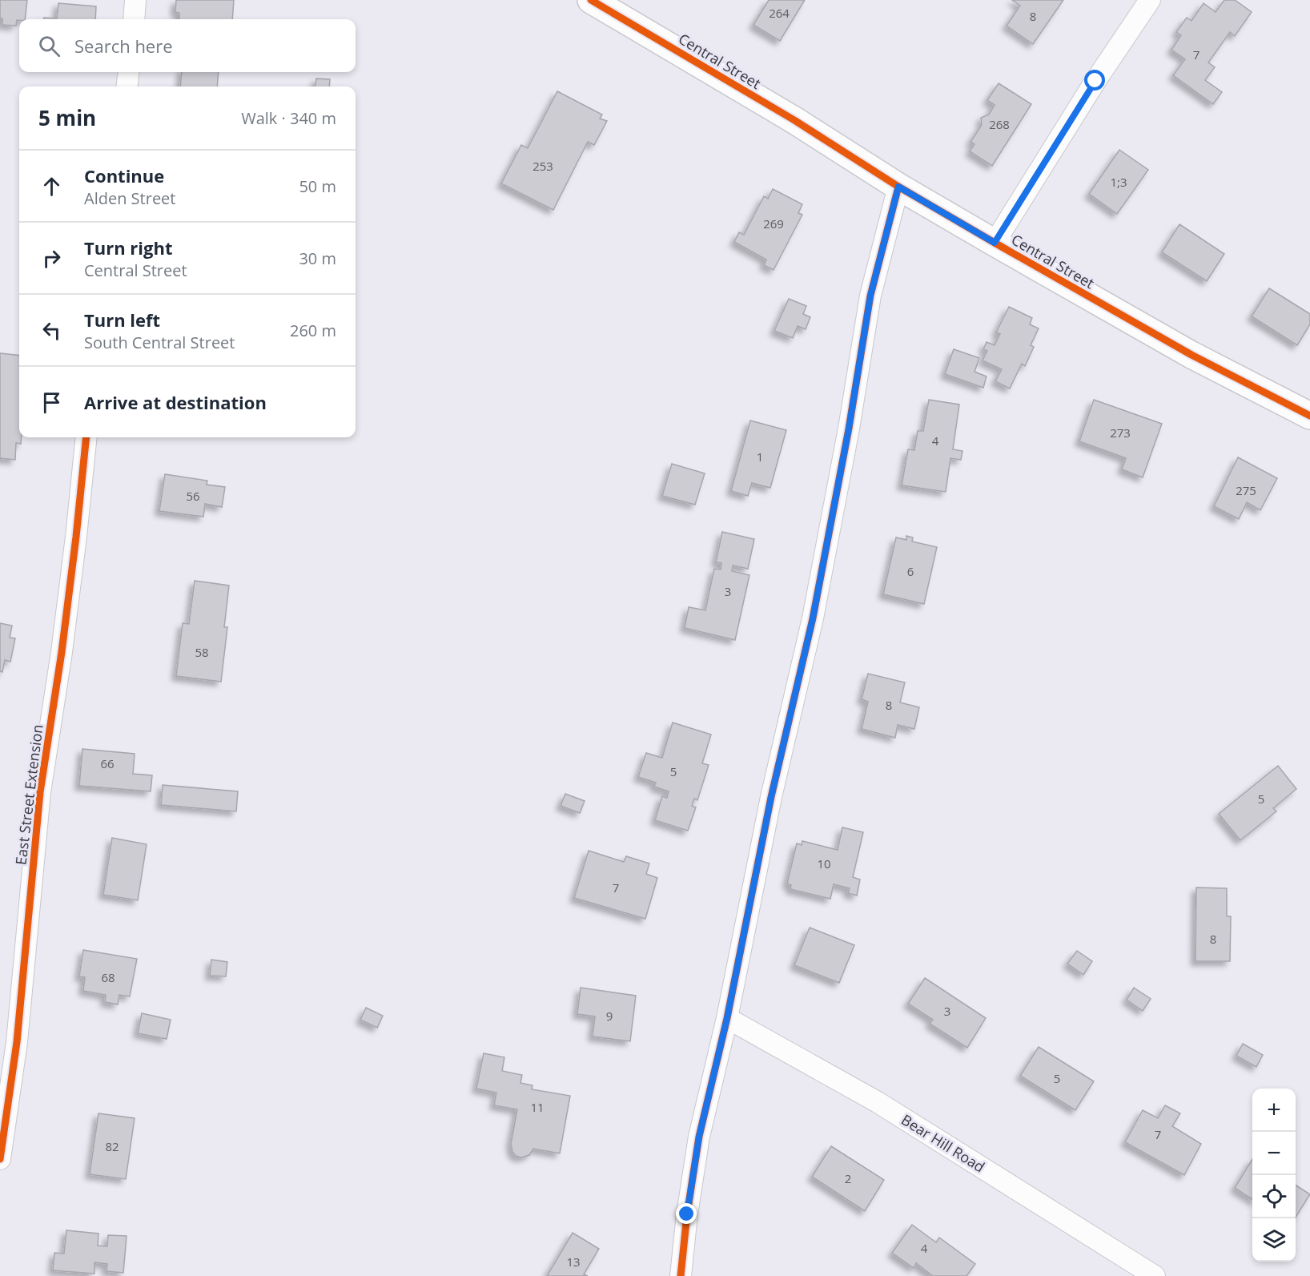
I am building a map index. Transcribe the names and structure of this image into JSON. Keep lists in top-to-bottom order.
{
  "streets": {
    "street": ["Central Street", "East Street Extension", "Bear Hill Road"]
  },
  "house_numbers": [
    "264",
    "8",
    "7",
    "268",
    "253",
    "1;3",
    "269",
    "273",
    "4",
    "1",
    "275",
    "56",
    "6",
    "3",
    "58",
    "8",
    "66",
    "5",
    "5",
    "10",
    "7",
    "8",
    "68",
    "3",
    "9",
    "5",
    "11",
    "7",
    "82",
    "2",
    "4",
    "13"
  ],
  "page": {
    "search": "Search here",
    "heading": ["5 min", "Walk · 340 m"],
    "list": [
      ["Continue", "Alden Street", "50 m"],
      ["Turn right", "Central Street", "30 m"],
      ["Turn left", "South Central Street", "260 m"],
      "Arrive at destination"
    ],
    "map_buttons": ["+", "−"]
  }
}
